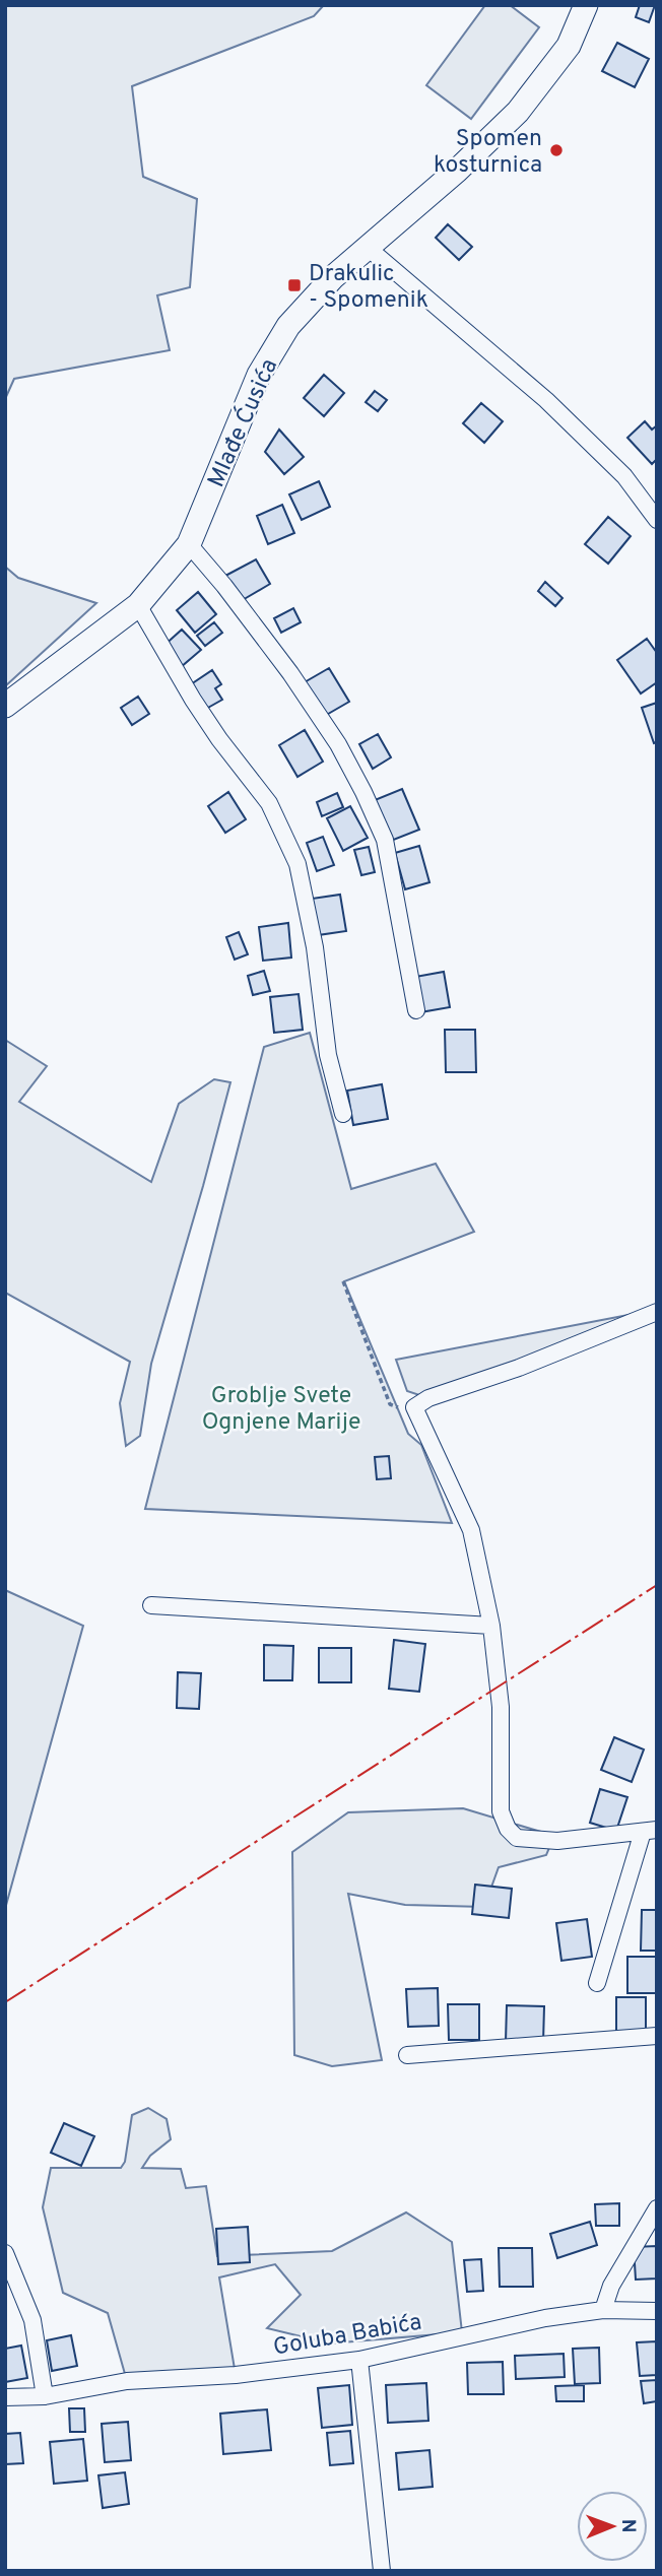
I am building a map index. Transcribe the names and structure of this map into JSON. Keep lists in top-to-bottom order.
{
  "streets": {
    "street": ["Mlađe Ćusića", "Goluba Babića"]
  },
  "parks": ["Groblje Svete Ognjene Marije"],
  "places": {
    "other": ["Spomen kosturnica"],
    "transit": ["Drakulic - Spomenik"]
  },
  "north": "right"
}
